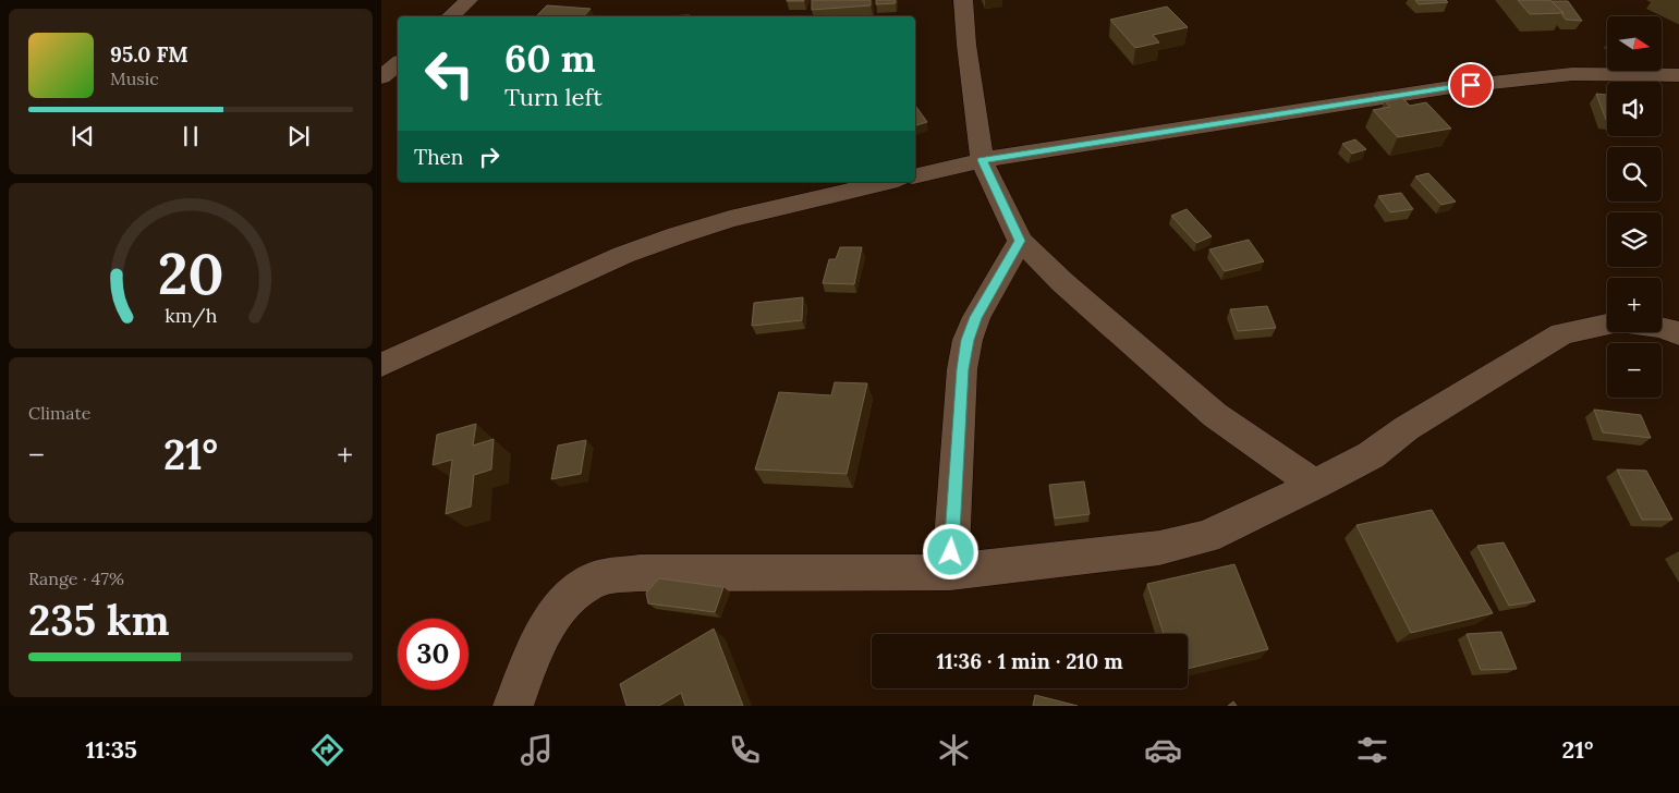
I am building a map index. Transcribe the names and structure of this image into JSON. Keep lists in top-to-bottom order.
{
  "north": "right",
  "page": {
    "map_buttons": ["+", "−"],
    "turn": ["60 m", "Turn left"],
    "song": ["95.0 FM", "Music"],
    "then": "Then",
    "tile": [
      "Climate",
      ["Range · 47%", "235 km"]
    ],
    "heat": ["−", "21°", "+"],
    "limit": "30",
    "trip": "11:36 · 1 min · 210 m",
    "tabs": ["11:35", "21°"],
    "gauge": ["20", "km/h"]
  }
}
